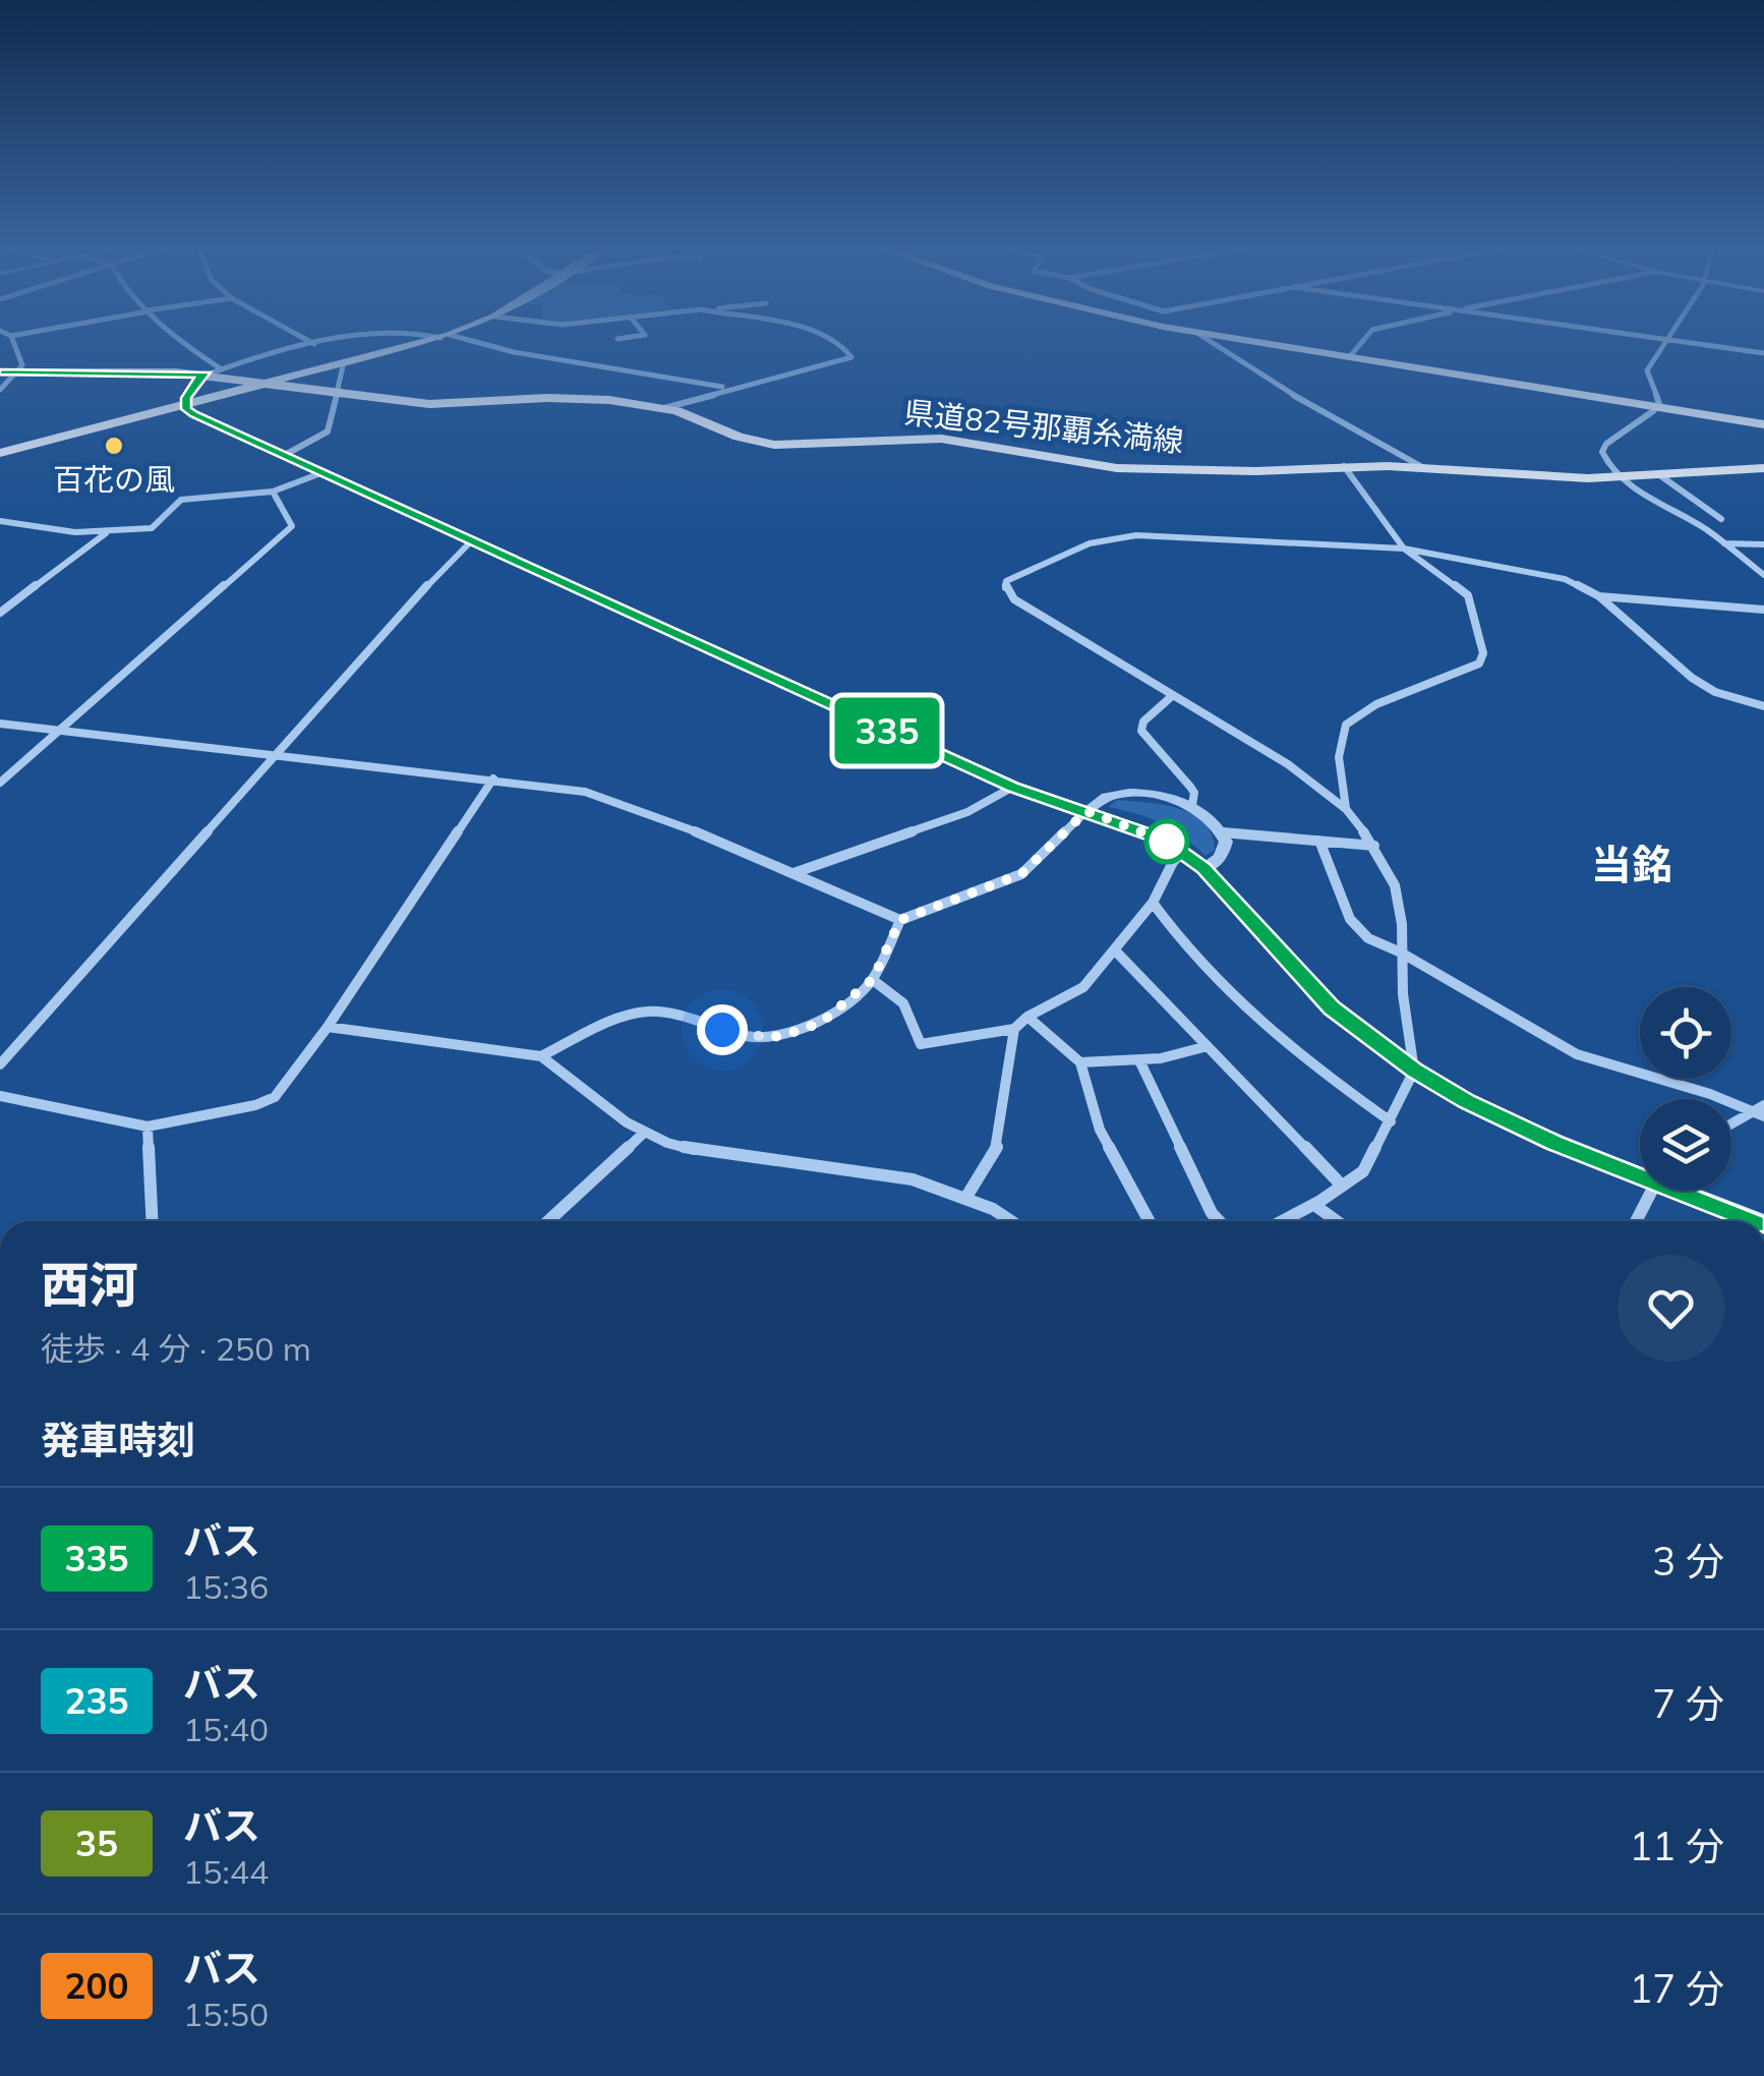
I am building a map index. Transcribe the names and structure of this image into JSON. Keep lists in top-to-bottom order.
{
  "streets": {
    "main road": ["県道82号那覇糸満線"]
  },
  "districts": ["当銘"],
  "places": ["百花の風"],
  "lines": ["bus line 335"],
  "page": {
    "on_map": "335",
    "heading": [
      ["西河", "徒歩 · 4 分 · 250 m"],
      "発車時刻"
    ],
    "list": [
      {
        "mark": "335",
        "name": "バス",
        "note": "15:36",
        "value": "3 分"
      },
      {
        "mark": "235",
        "name": "バス",
        "note": "15:40",
        "value": "7 分"
      },
      {
        "mark": "35",
        "name": "バス",
        "note": "15:44",
        "value": "11 分"
      },
      {
        "mark": "200",
        "name": "バス",
        "note": "15:50",
        "value": "17 分"
      }
    ]
  }
}
